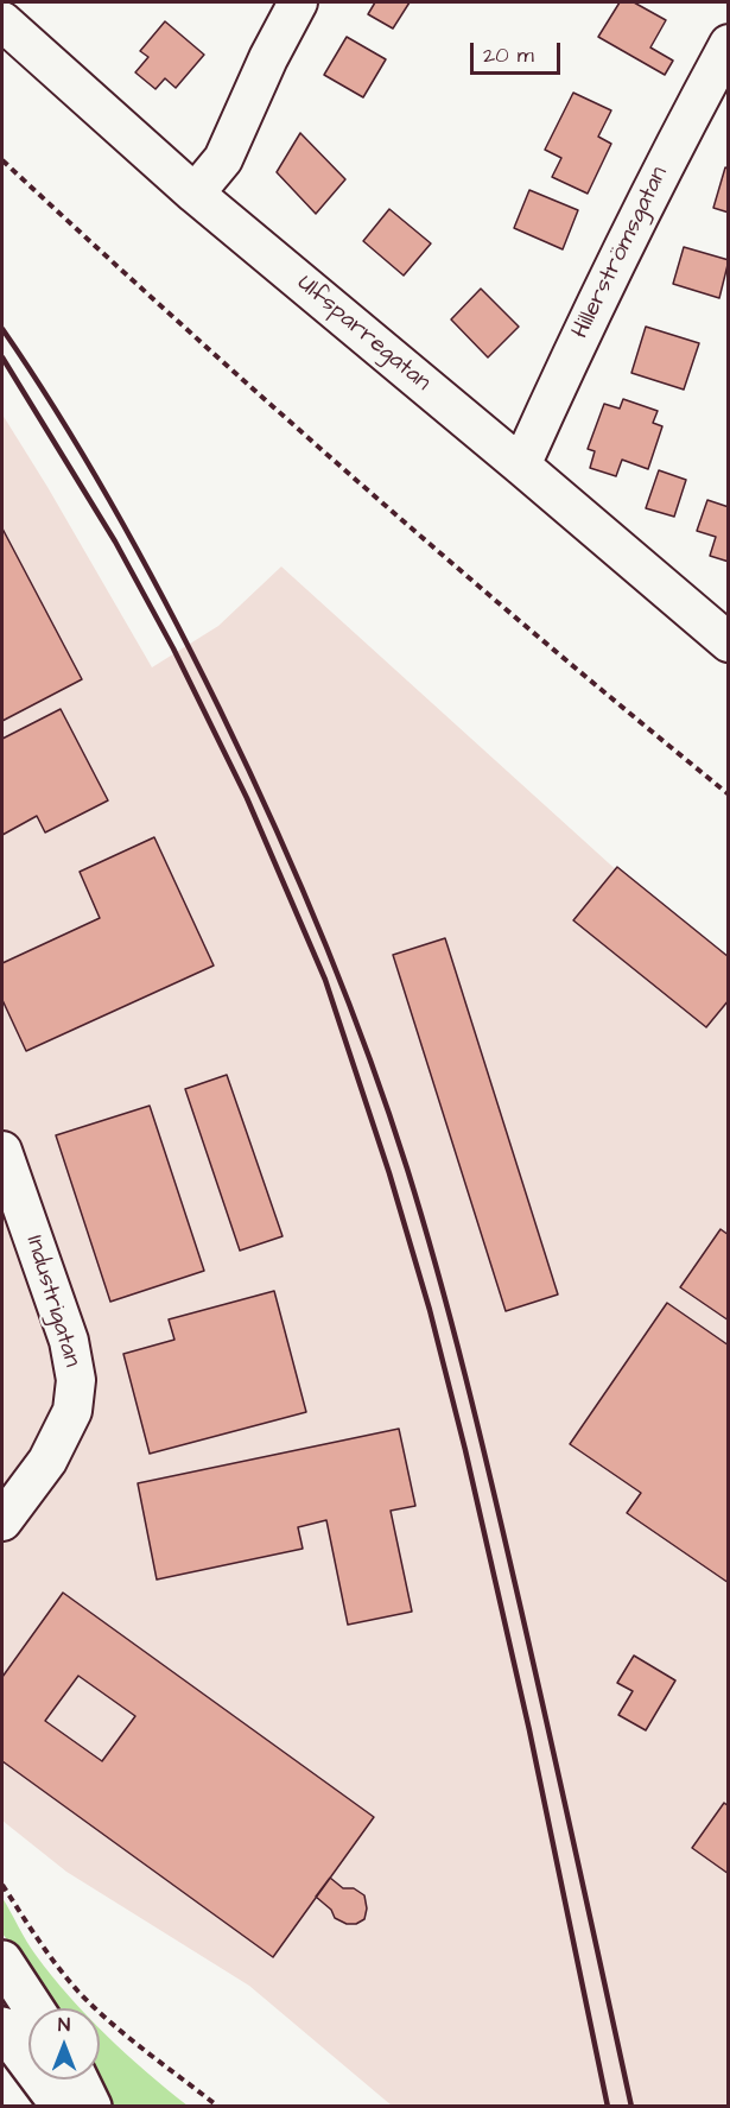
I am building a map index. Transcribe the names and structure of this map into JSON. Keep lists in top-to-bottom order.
{
  "streets": {
    "street": ["Hillerströmsgatan", "Ulfsparregatan", "Industrigatan"]
  },
  "crossings": [
    ["Hillerströmsgatan", "Ulfsparregatan"]
  ],
  "scale_bar": "20 m",
  "north": "top"
}
